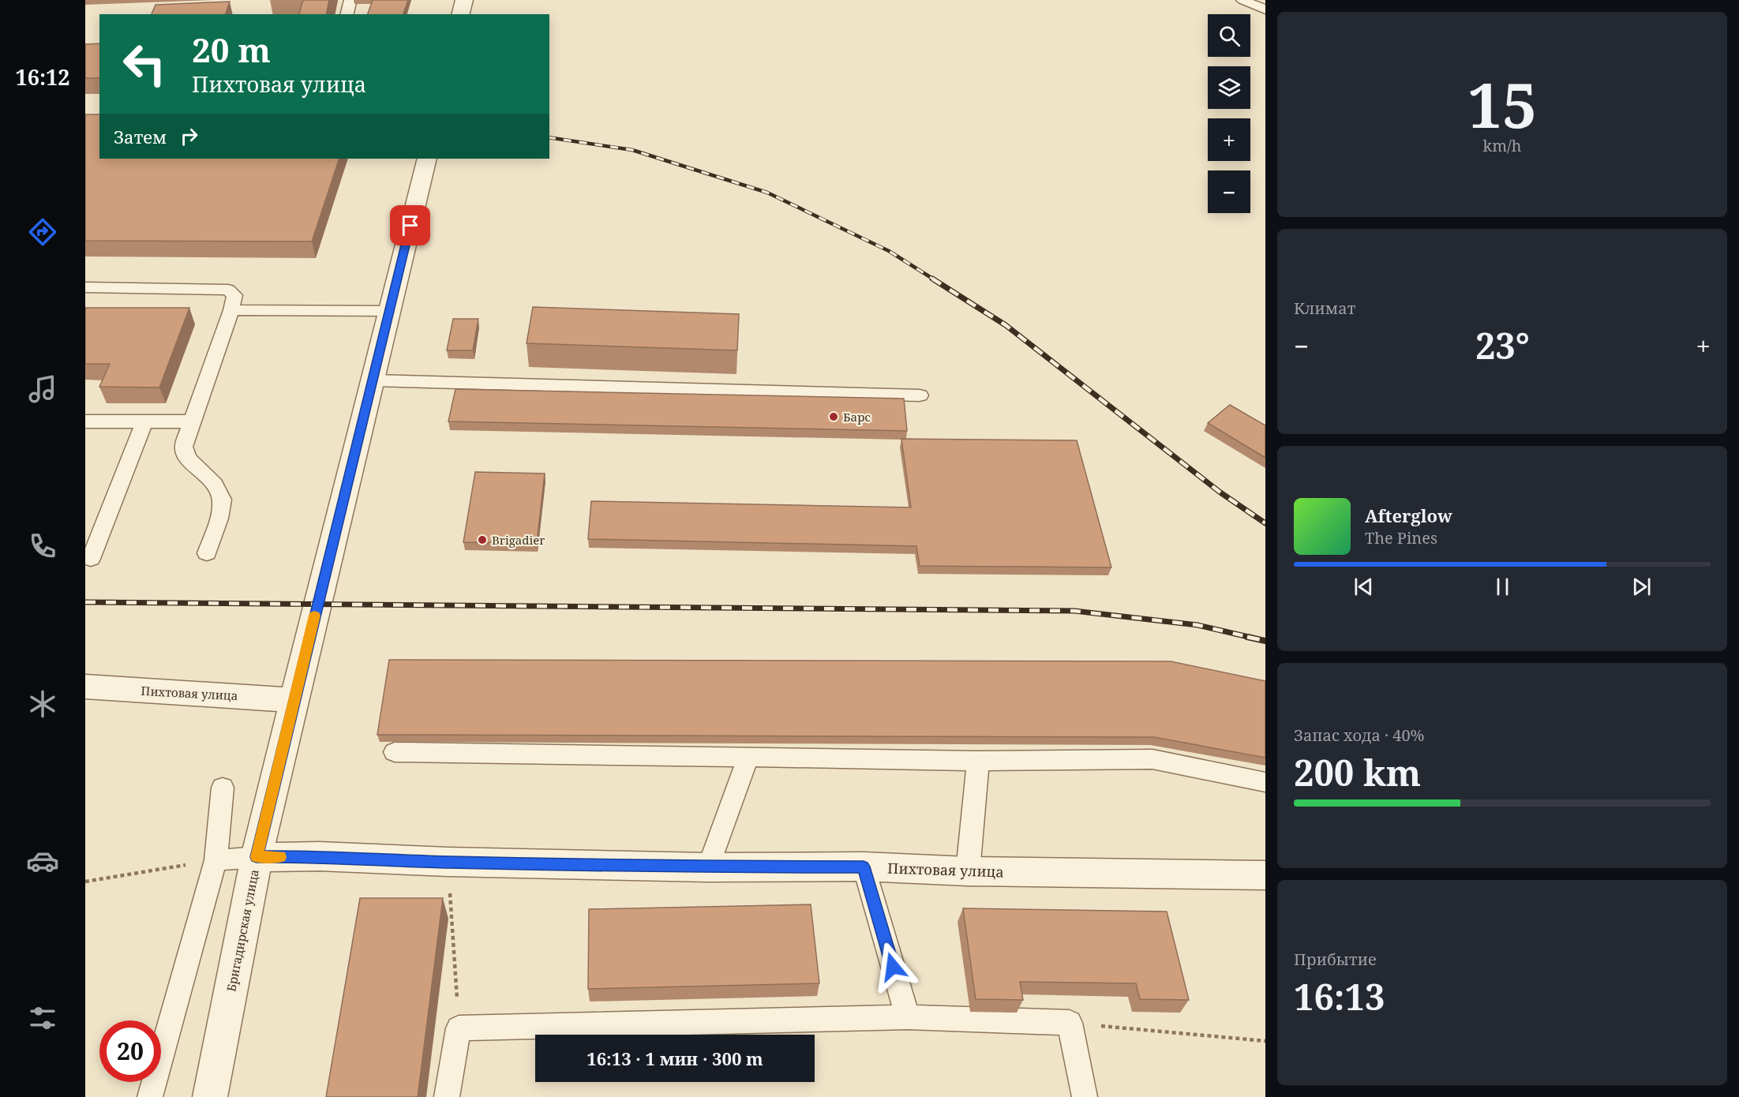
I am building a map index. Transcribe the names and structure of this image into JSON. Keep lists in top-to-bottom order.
{
  "streets": {
    "street": ["Пихтовая улица", "Бригадирская улица"]
  },
  "crossings": [
    ["Пихтовая улица", "Бригадирская улица"]
  ],
  "places": ["Барс", "Brigadier"],
  "page": {
    "tabs": "16:12",
    "tile": [
      ["15", "km/h"],
      "Климат",
      ["Запас хода · 40%", "200 km"],
      ["Прибытие", "16:13"]
    ],
    "map_buttons": ["+", "−"],
    "turn": ["20 m", "Пихтовая улица"],
    "then": "Затем",
    "heat": ["−", "23°", "+"],
    "song": ["Afterglow", "The Pines"],
    "limit": "20",
    "trip": "16:13 · 1 мин · 300 m"
  }
}
